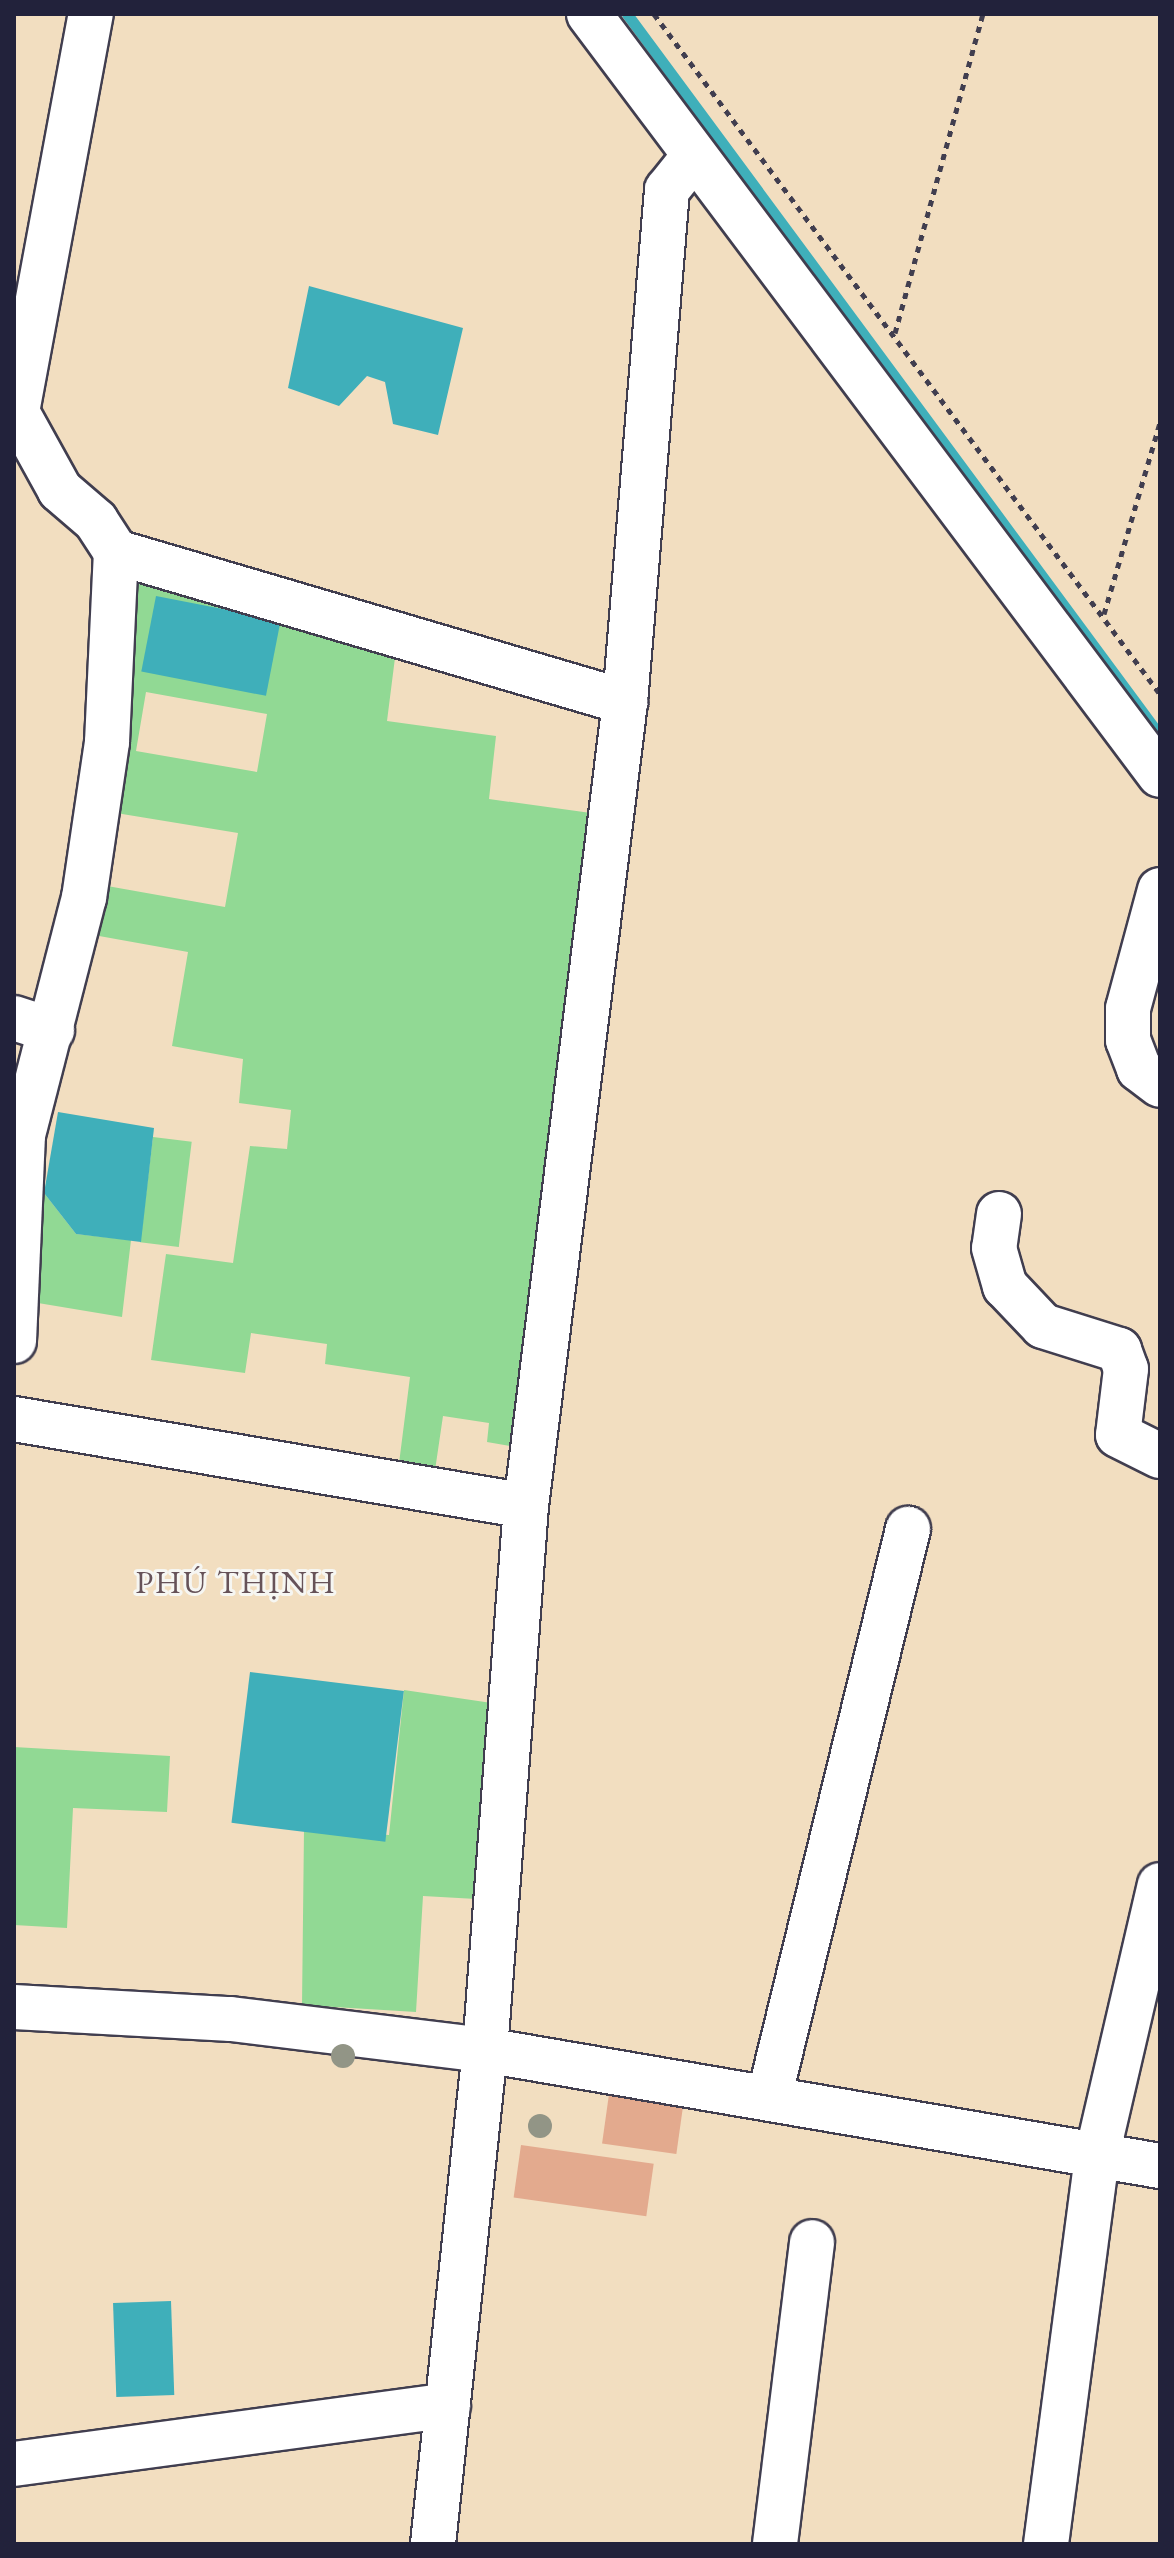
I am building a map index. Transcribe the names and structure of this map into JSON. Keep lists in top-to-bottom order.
{
  "districts": ["PHÚ THỊNH"]
}
